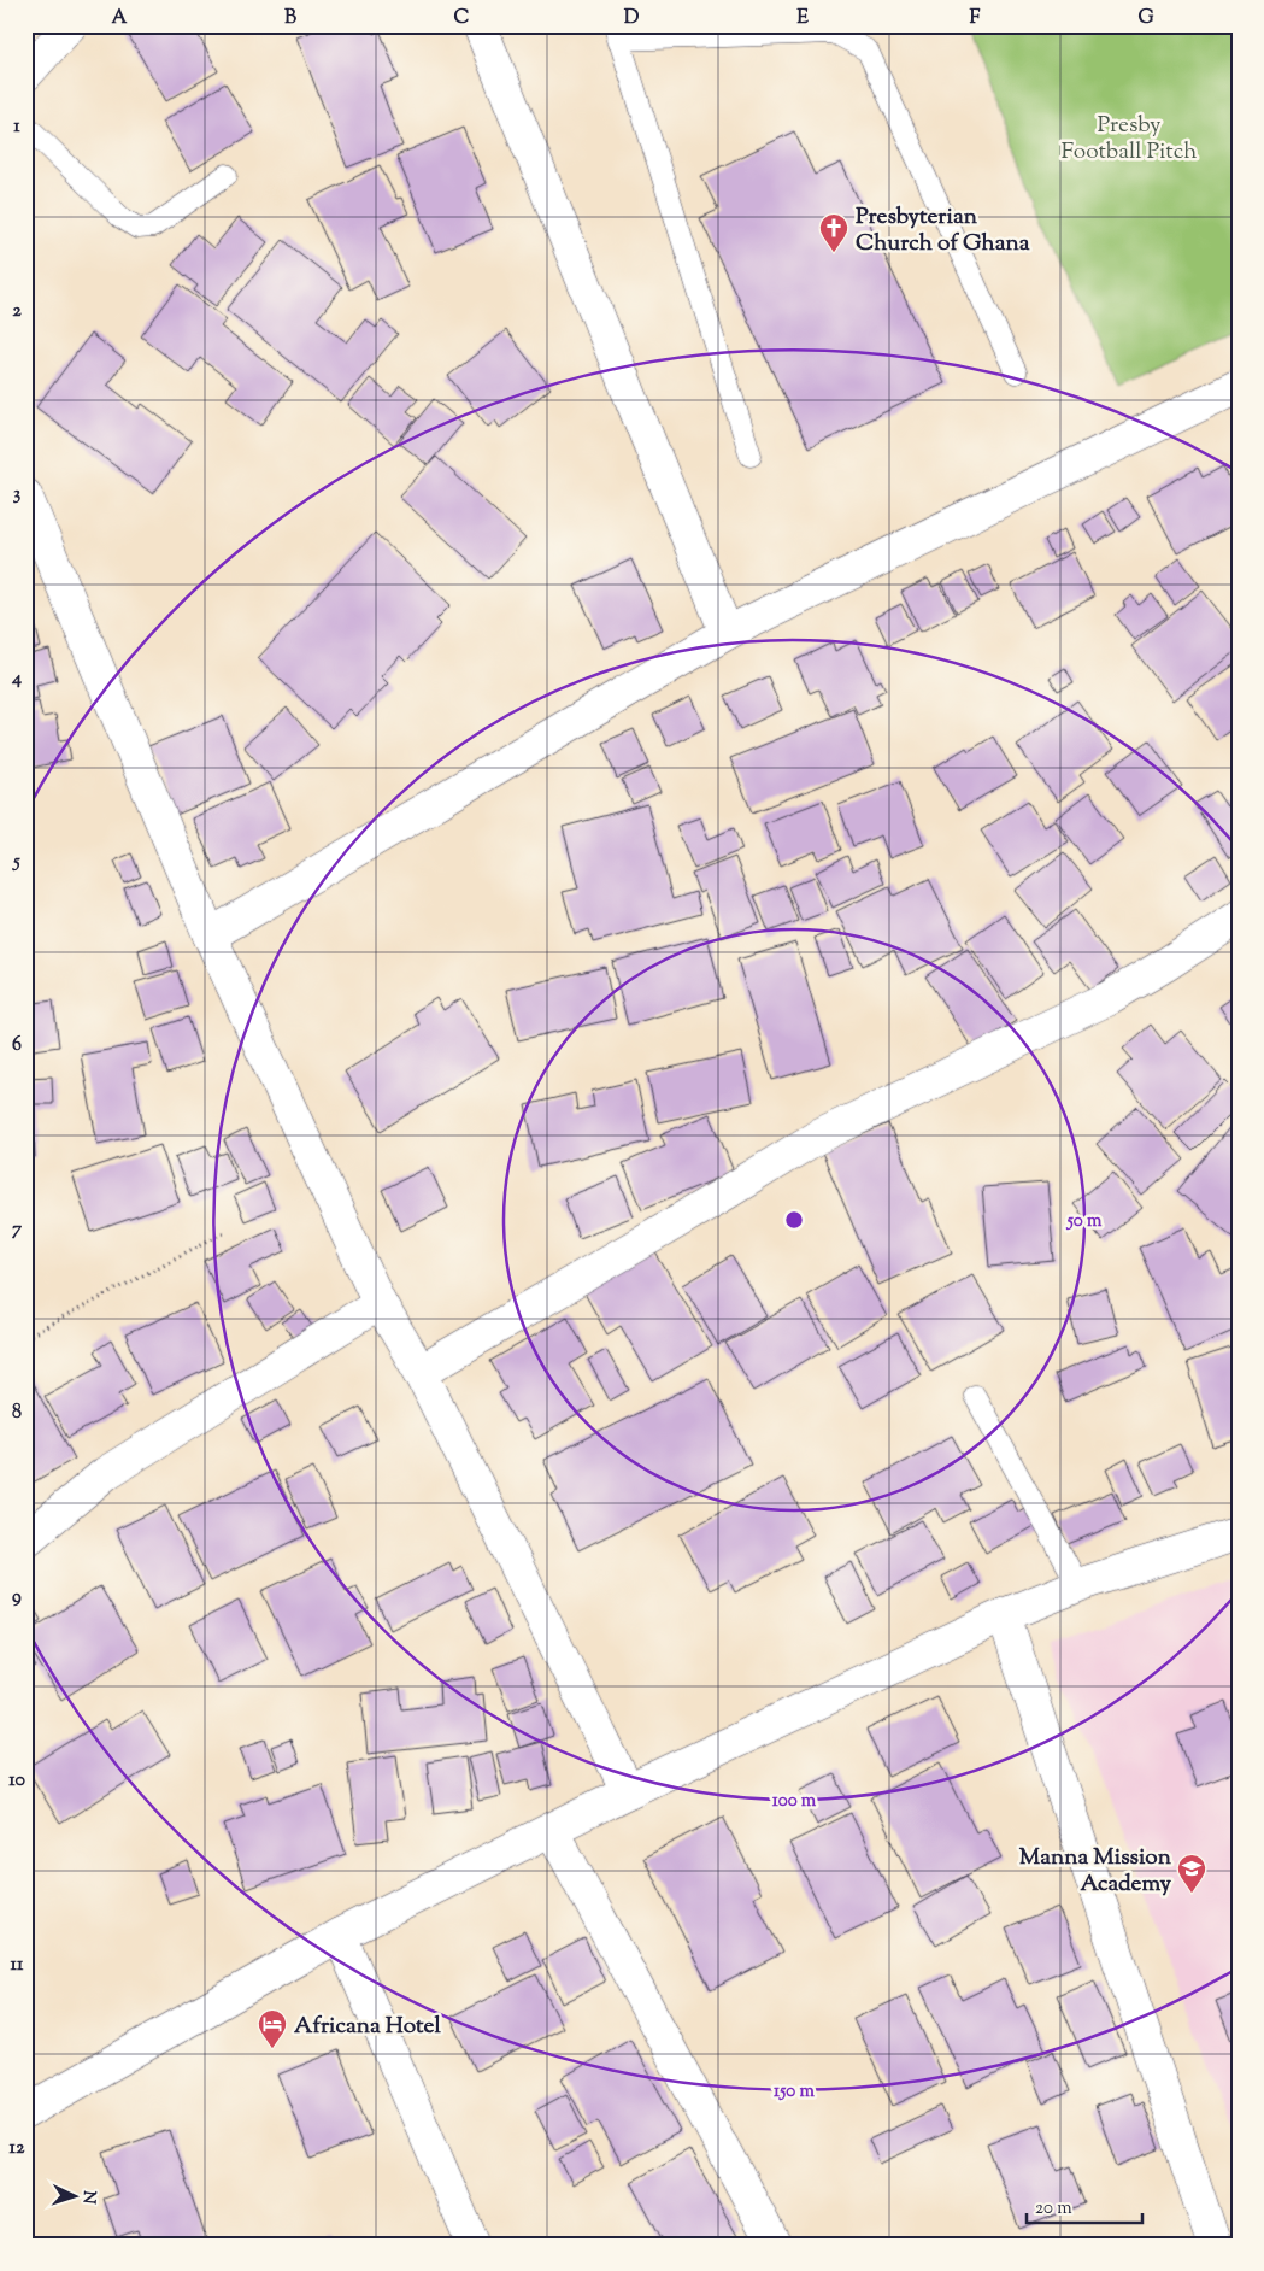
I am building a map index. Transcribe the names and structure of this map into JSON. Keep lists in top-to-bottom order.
{
  "parks": ["Presby Football Pitch"],
  "places": {
    "church": ["Presbyterian Church of Ghana"],
    "school or university": ["Manna Mission Academy"],
    "hotel": ["Africana Hotel"]
  },
  "scale_bar": "20 m",
  "north": "right",
  "grid": {
    "columns": [
      "A",
      "B",
      "C",
      "D",
      "E",
      "F",
      "G"
    ],
    "rows": [
      "1",
      "2",
      "3",
      "4",
      "5",
      "6",
      "7",
      "8",
      "9",
      "10",
      "11",
      "12"
    ]
  },
  "rings": ["50 m", "100 m", "150 m"]
}
